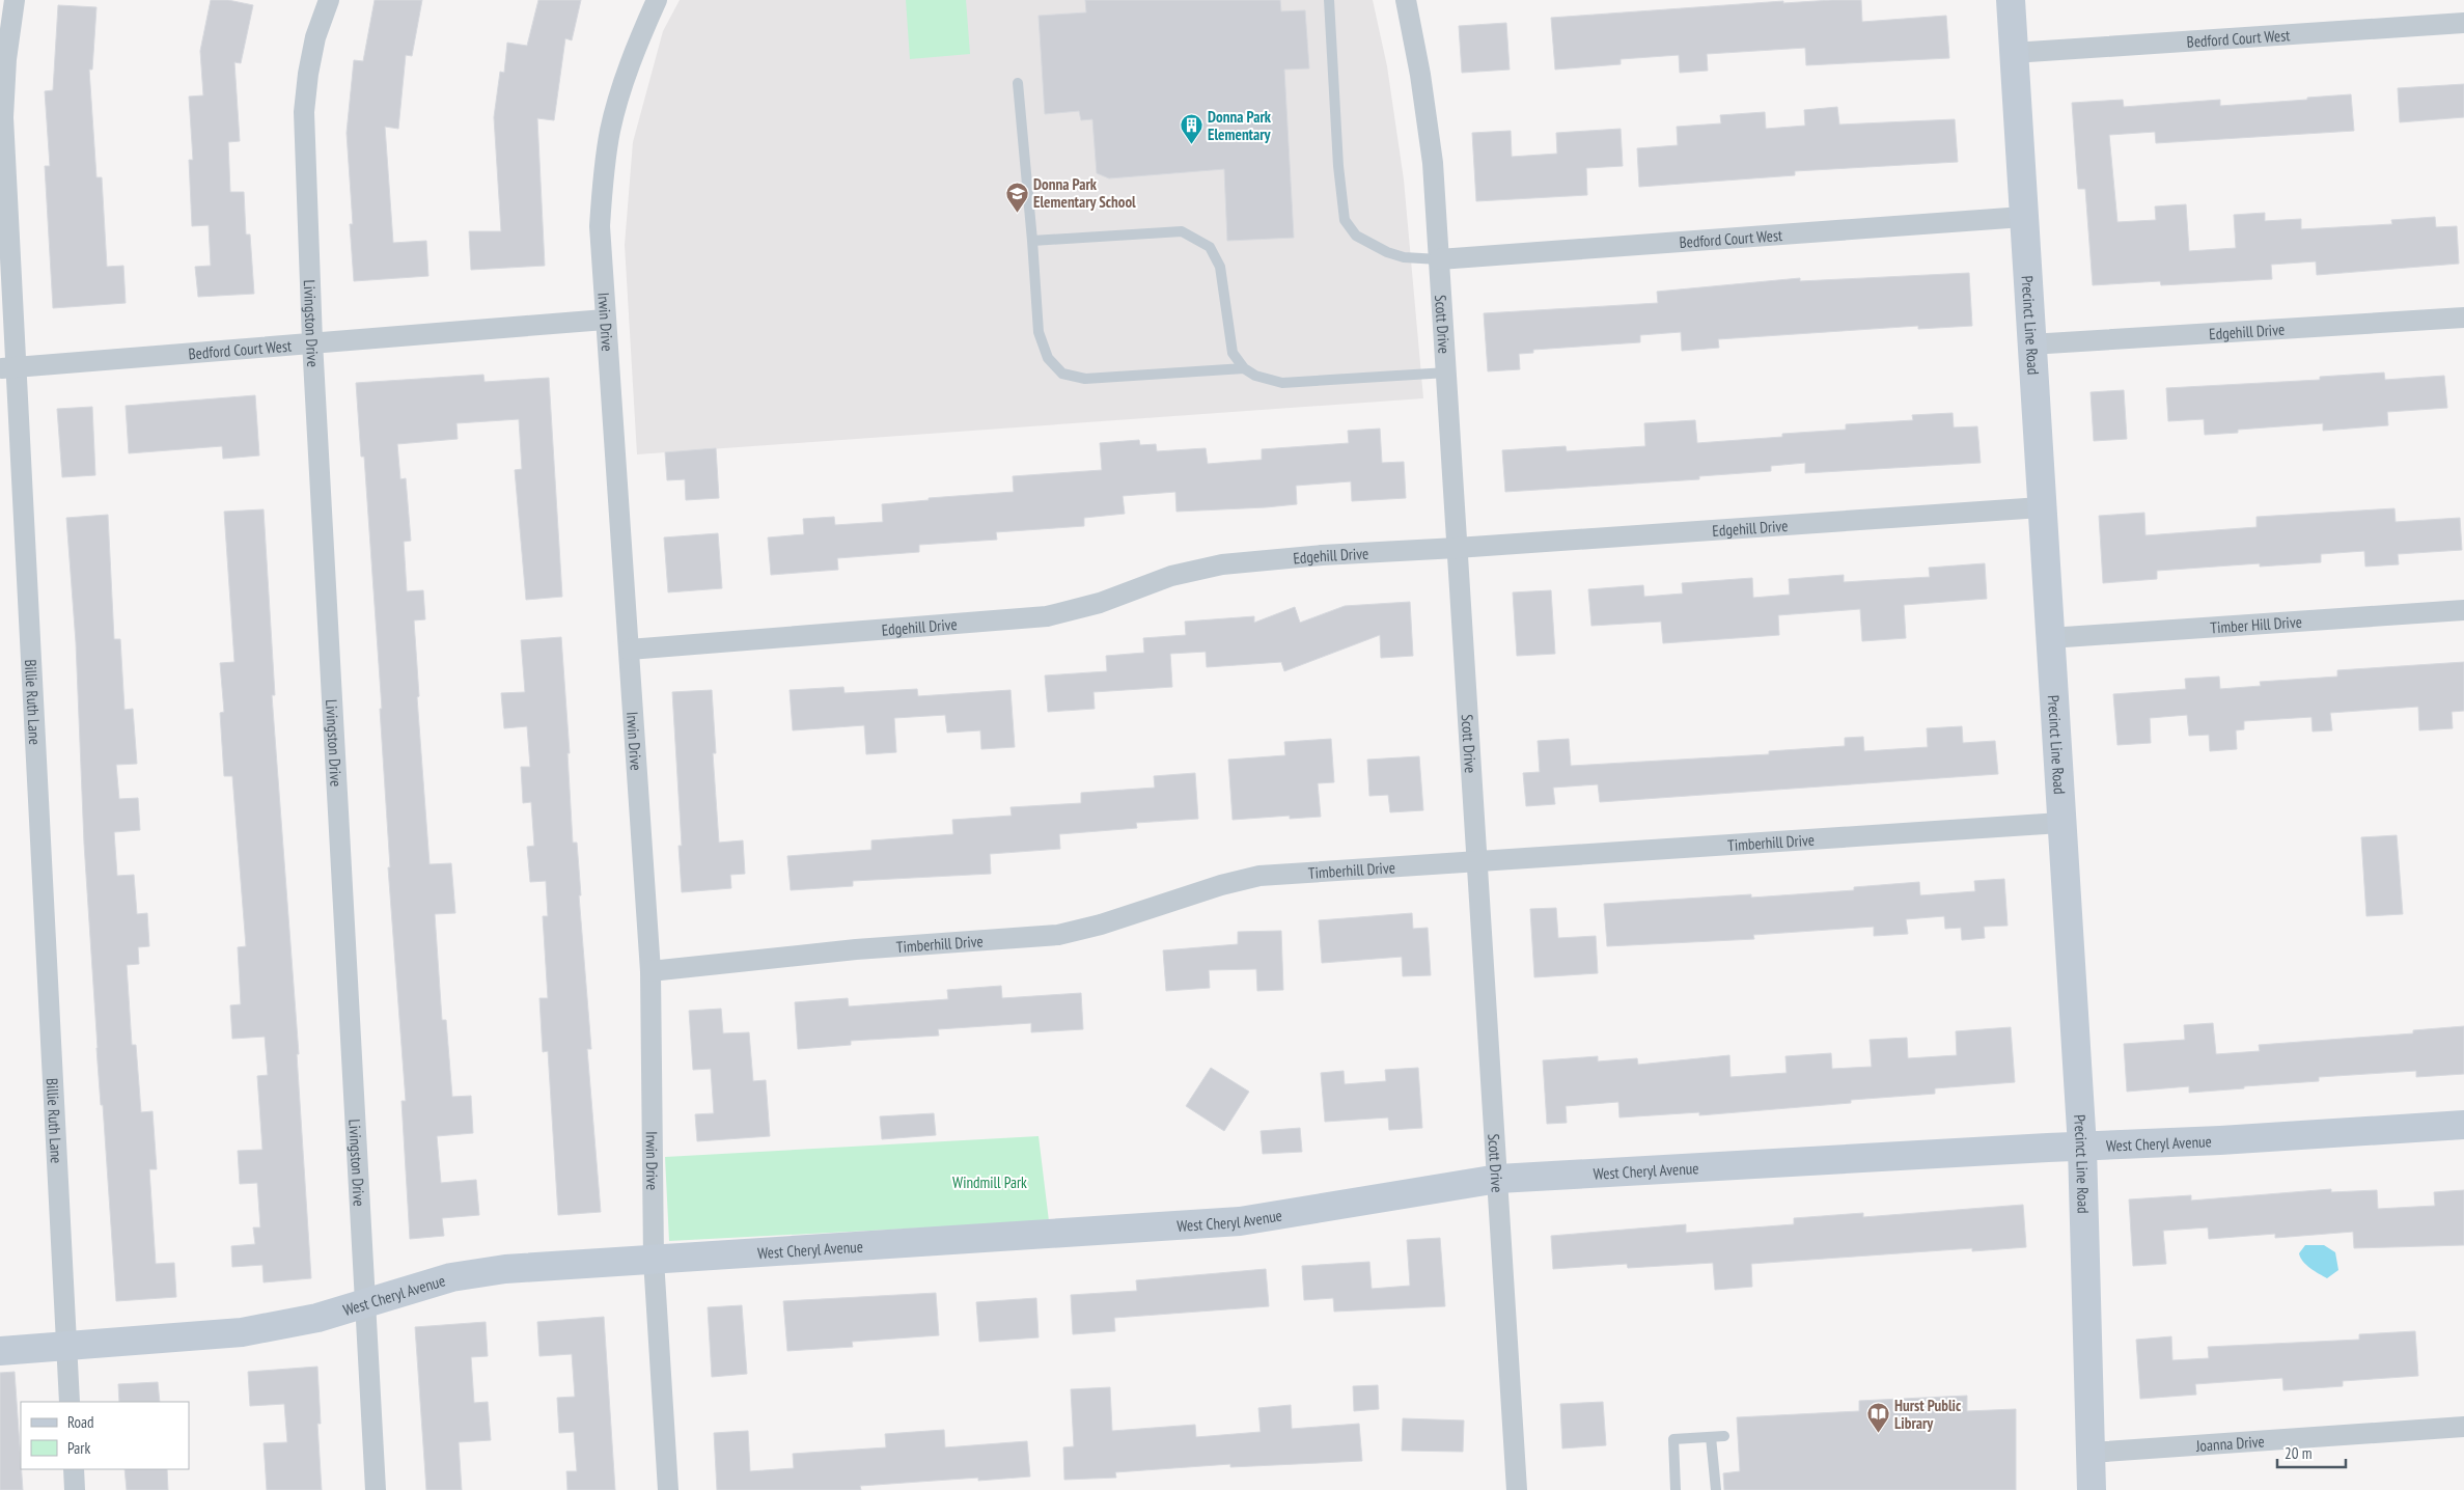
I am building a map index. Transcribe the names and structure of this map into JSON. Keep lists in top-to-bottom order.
{
  "streets": {
    "street": [
      "Bedford Court West",
      "Irwin Drive",
      "Livingston Drive",
      "Scott Drive",
      "Precinct Line Road",
      "Edgehill Drive",
      "Timber Hill Drive",
      "Billie Ruth Lane",
      "Timberhill Drive",
      "West Cheryl Avenue",
      "Joanna Drive"
    ]
  },
  "crossings": [
    ["Bedford Court West", "Irwin Drive"],
    ["Bedford Court West", "Livingston Drive"],
    ["Bedford Court West", "Scott Drive"],
    ["Bedford Court West", "Precinct Line Road"],
    ["Bedford Court West", "Billie Ruth Lane"],
    ["Irwin Drive", "Edgehill Drive"],
    ["Irwin Drive", "Timberhill Drive"],
    ["Irwin Drive", "West Cheryl Avenue"],
    ["Livingston Drive", "West Cheryl Avenue"],
    ["Scott Drive", "Edgehill Drive"],
    ["Scott Drive", "Timberhill Drive"],
    ["Scott Drive", "West Cheryl Avenue"],
    ["Precinct Line Road", "Edgehill Drive"],
    ["Precinct Line Road", "Timber Hill Drive"],
    ["Precinct Line Road", "Timberhill Drive"],
    ["Precinct Line Road", "West Cheryl Avenue"],
    ["Precinct Line Road", "Joanna Drive"],
    ["Billie Ruth Lane", "West Cheryl Avenue"]
  ],
  "parks": ["Windmill Park"],
  "places": {
    "building": ["Donna Park Elementary"],
    "school or university": ["Donna Park Elementary School"],
    "library": ["Hurst Public Library"]
  },
  "legend": ["Road", "Park"],
  "scale_bar": "20 m"
}
